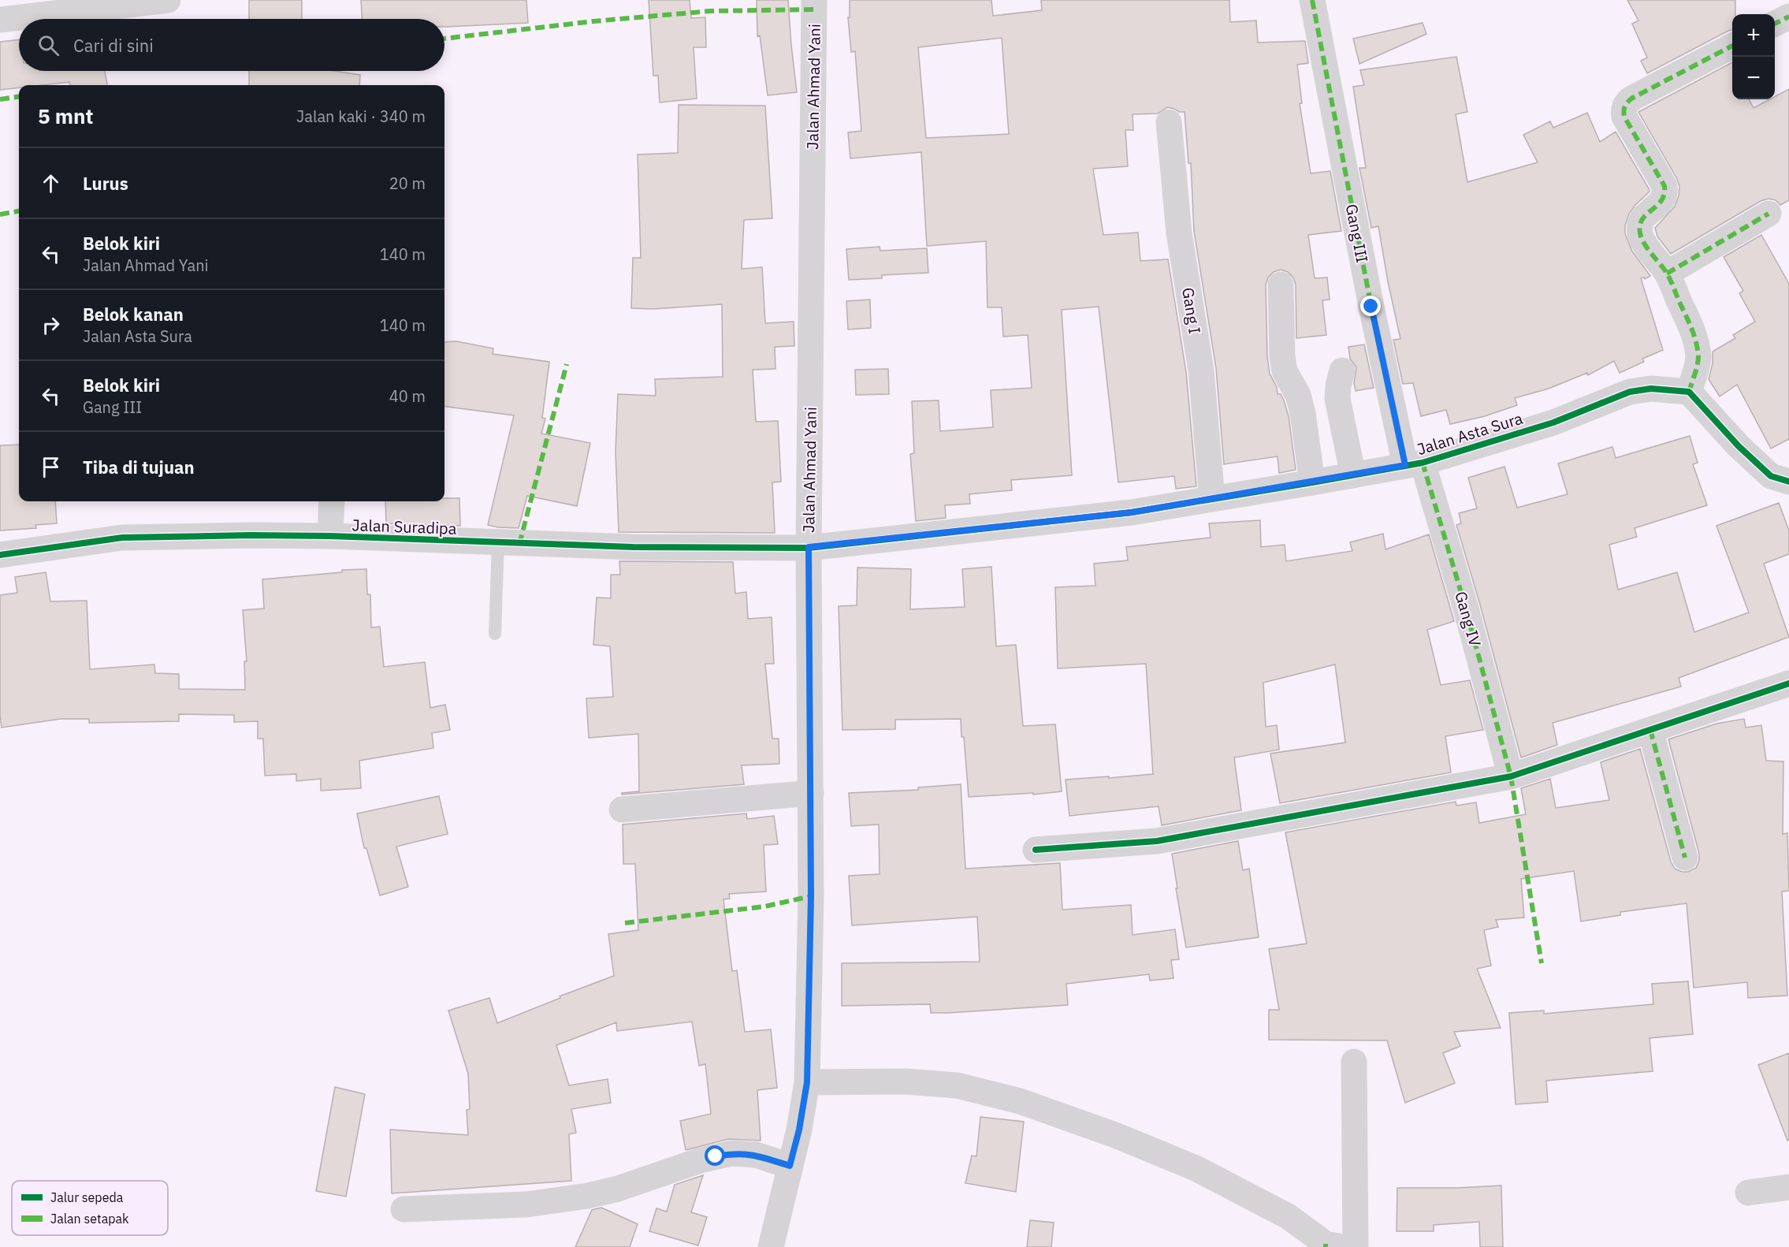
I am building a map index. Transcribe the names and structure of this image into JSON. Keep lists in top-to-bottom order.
{
  "streets": {
    "street": [
      "Jalan Ahmad Yani",
      "Gang III",
      "Gang I",
      "Jalan Asta Sura",
      "Jalan Suradipa",
      "Gang IV"
    ]
  },
  "crossings": [
    ["Jalan Ahmad Yani", "Jalan Asta Sura"],
    ["Jalan Ahmad Yani", "Jalan Suradipa"],
    ["Gang III", "Jalan Asta Sura"],
    ["Gang III", "Gang IV"],
    ["Gang I", "Jalan Asta Sura"],
    ["Jalan Asta Sura", "Jalan Suradipa"],
    ["Jalan Asta Sura", "Gang IV"]
  ],
  "legend": ["Jalur sepeda", "Jalan setapak"],
  "page": {
    "map_buttons": ["+", "−"],
    "search": "Cari di sini",
    "heading": ["5 mnt", "Jalan kaki · 340 m"],
    "list": [
      ["Lurus", "20 m"],
      ["Belok kiri", "Jalan Ahmad Yani", "140 m"],
      ["Belok kanan", "Jalan Asta Sura", "140 m"],
      ["Belok kiri", "Gang III", "40 m"],
      "Tiba di tujuan"
    ]
  }
}
